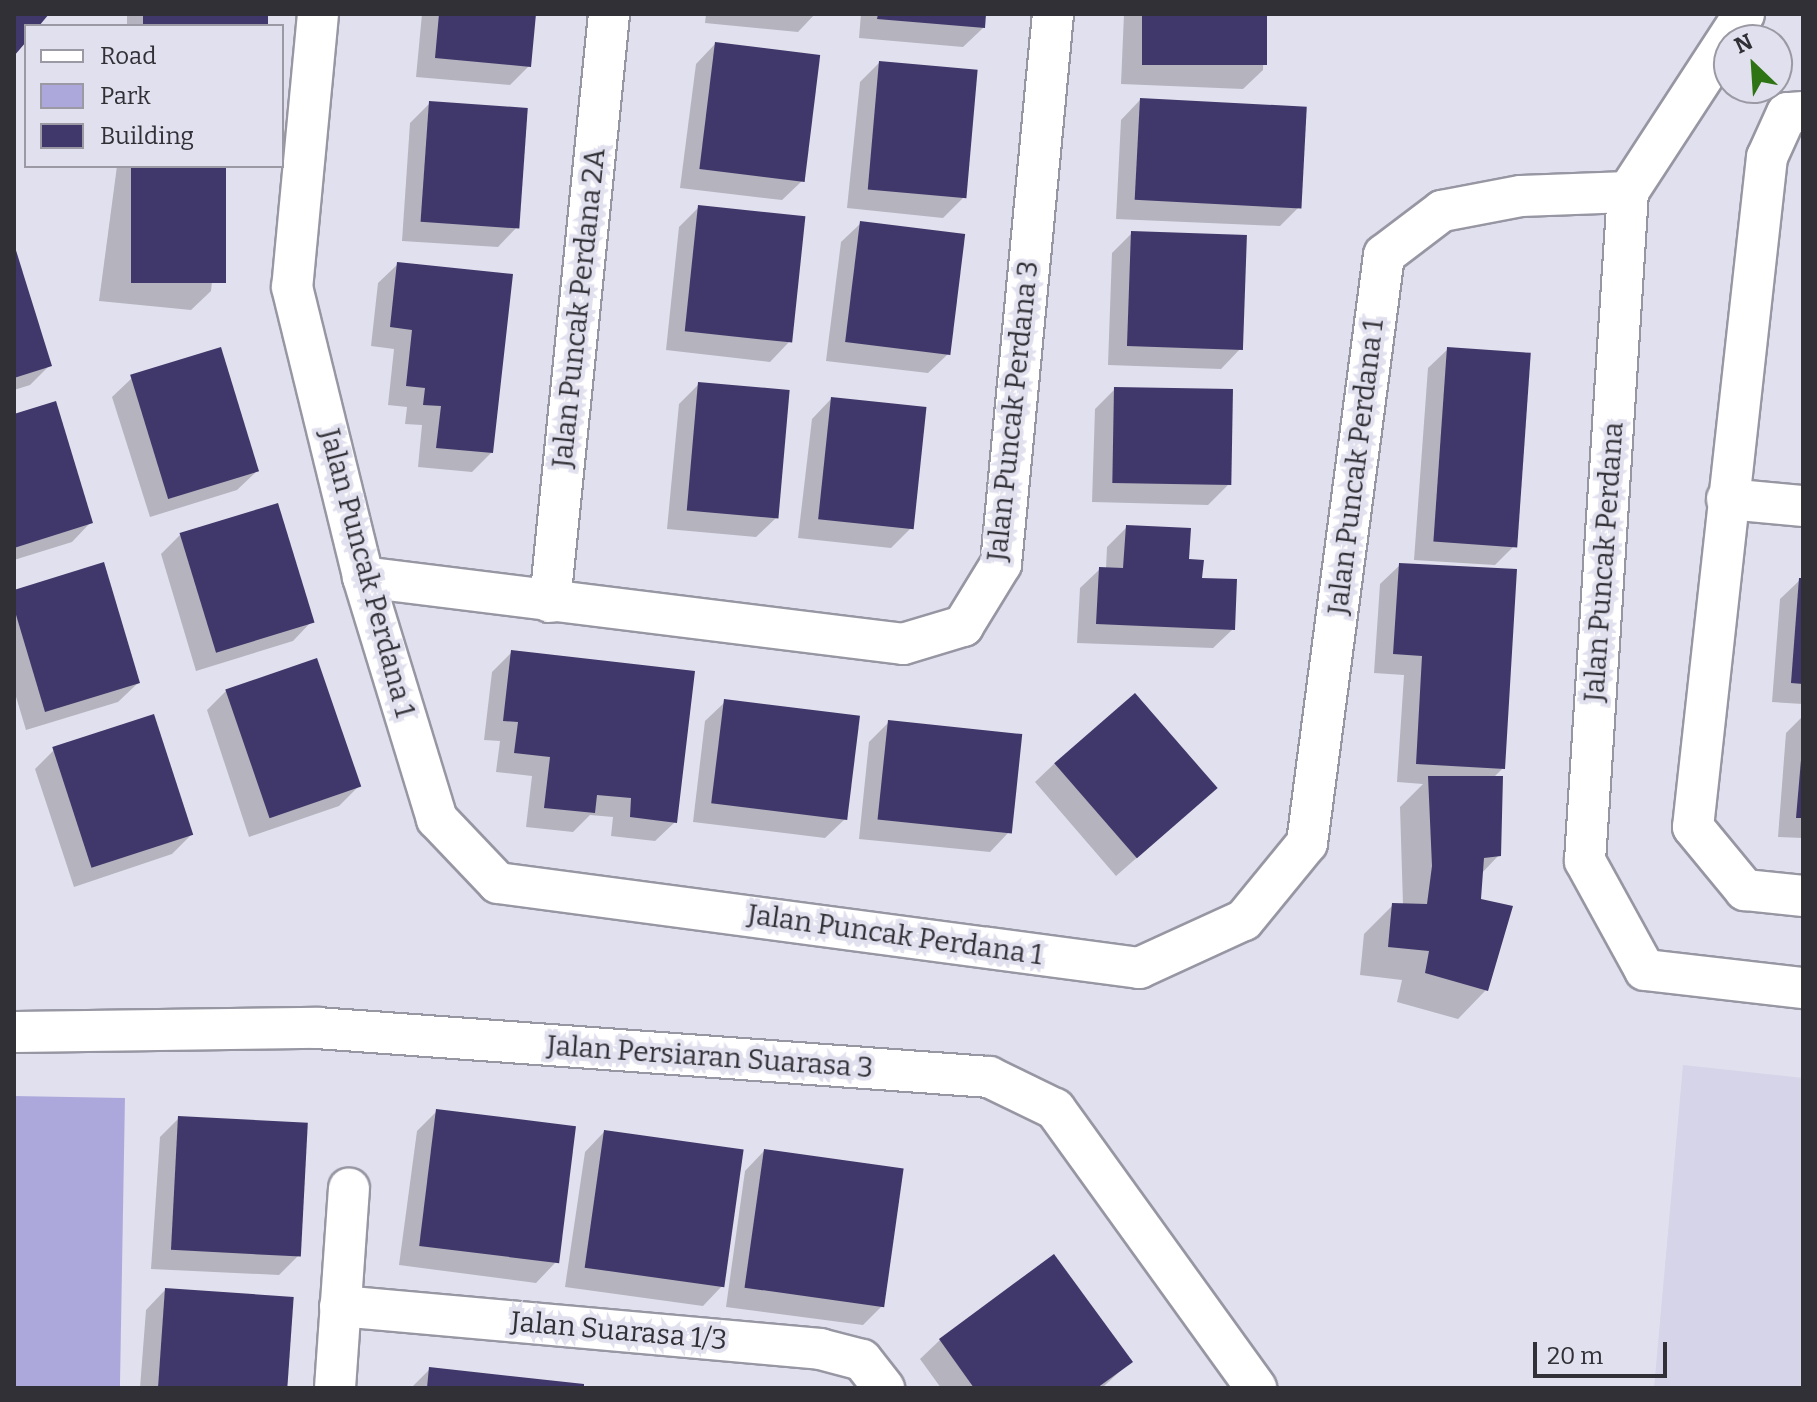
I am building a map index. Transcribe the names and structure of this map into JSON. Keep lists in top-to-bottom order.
{
  "streets": {
    "street": [
      "Jalan Puncak Perdana 2A",
      "Jalan Puncak Perdana 3",
      "Jalan Puncak Perdana 1",
      "Jalan Puncak Perdana",
      "Jalan Persiaran Suarasa 3",
      "Jalan Suarasa 1/3"
    ]
  },
  "crossings": [
    ["Jalan Puncak Perdana 2A", "Jalan Puncak Perdana 3"],
    ["Jalan Puncak Perdana 3", "Jalan Puncak Perdana 1"],
    ["Jalan Puncak Perdana 1", "Jalan Puncak Perdana"]
  ],
  "legend": ["Road", "Park", "Building"],
  "scale_bar": "20 m",
  "north": "top left"
}
